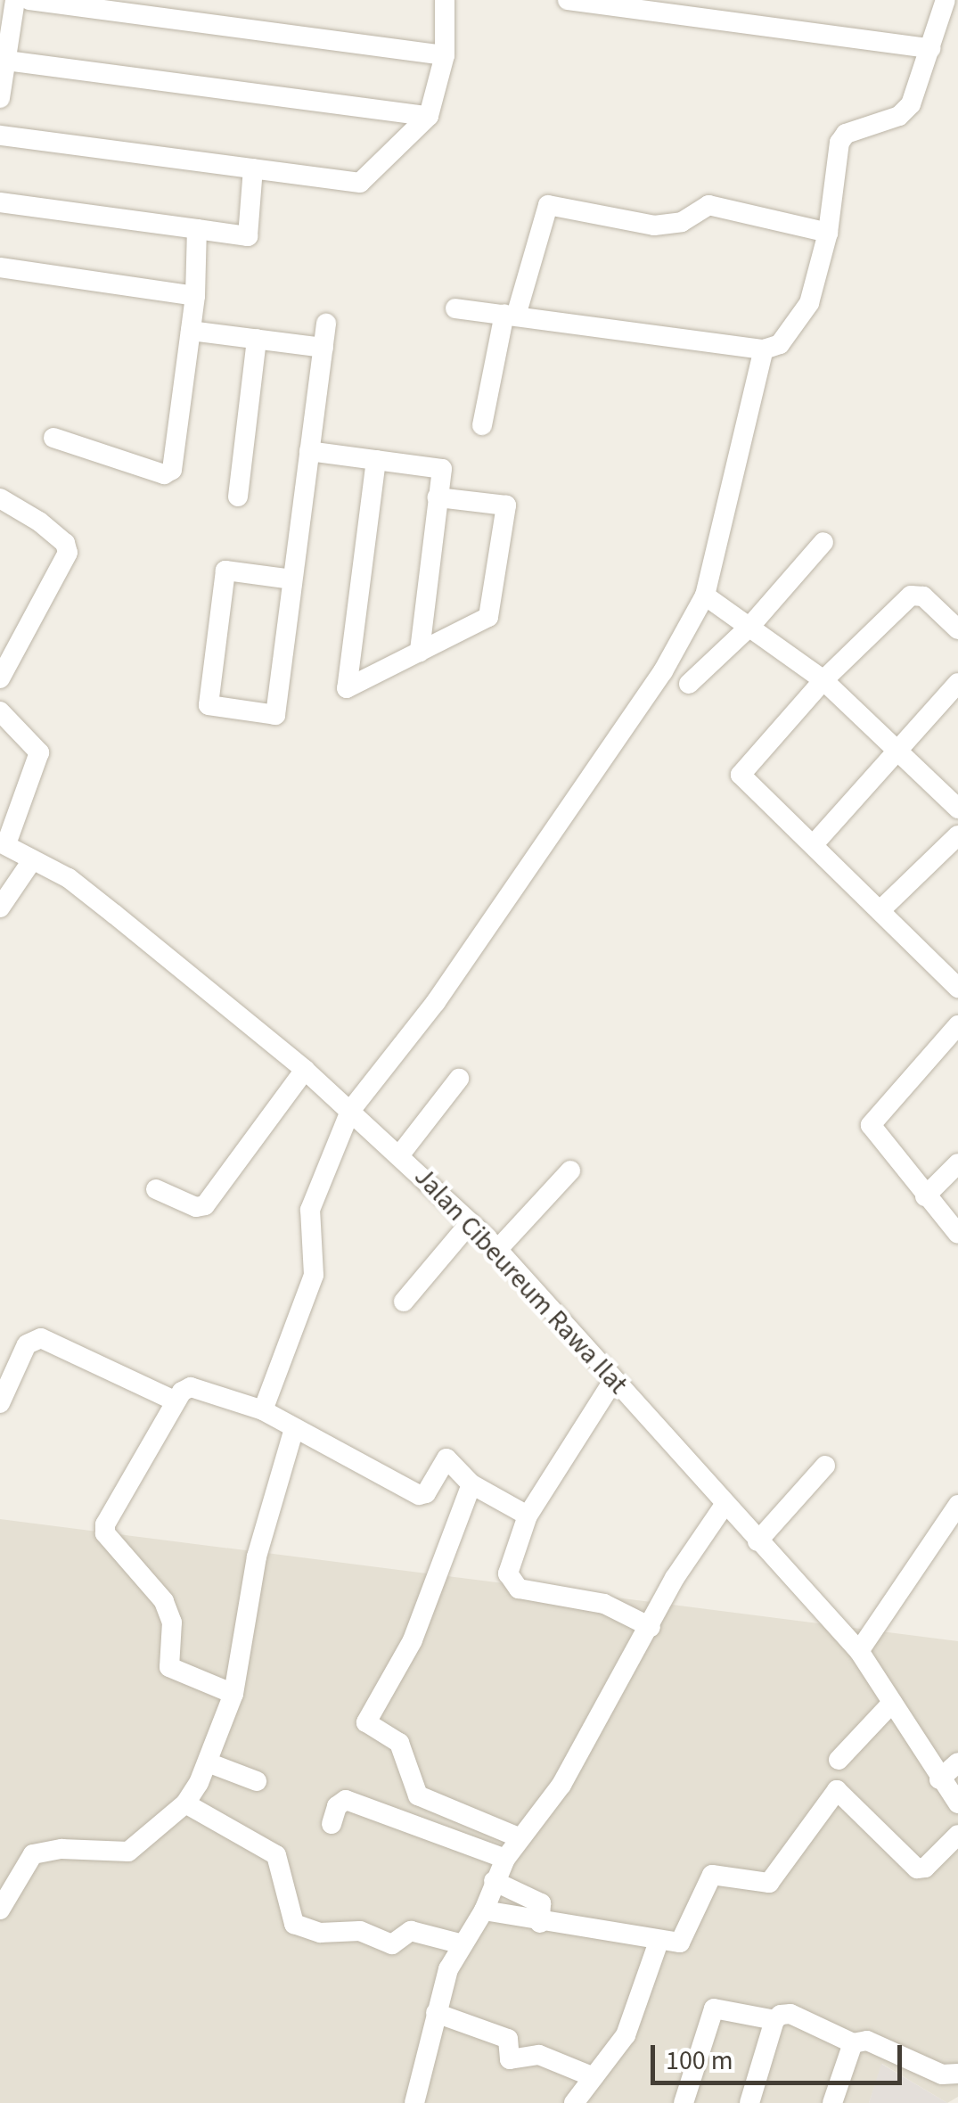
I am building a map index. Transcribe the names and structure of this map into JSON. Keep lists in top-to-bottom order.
{
  "streets": {
    "street": ["Jalan Cibeureum Rawa Ilat"]
  },
  "scale_bar": "100 m"
}
